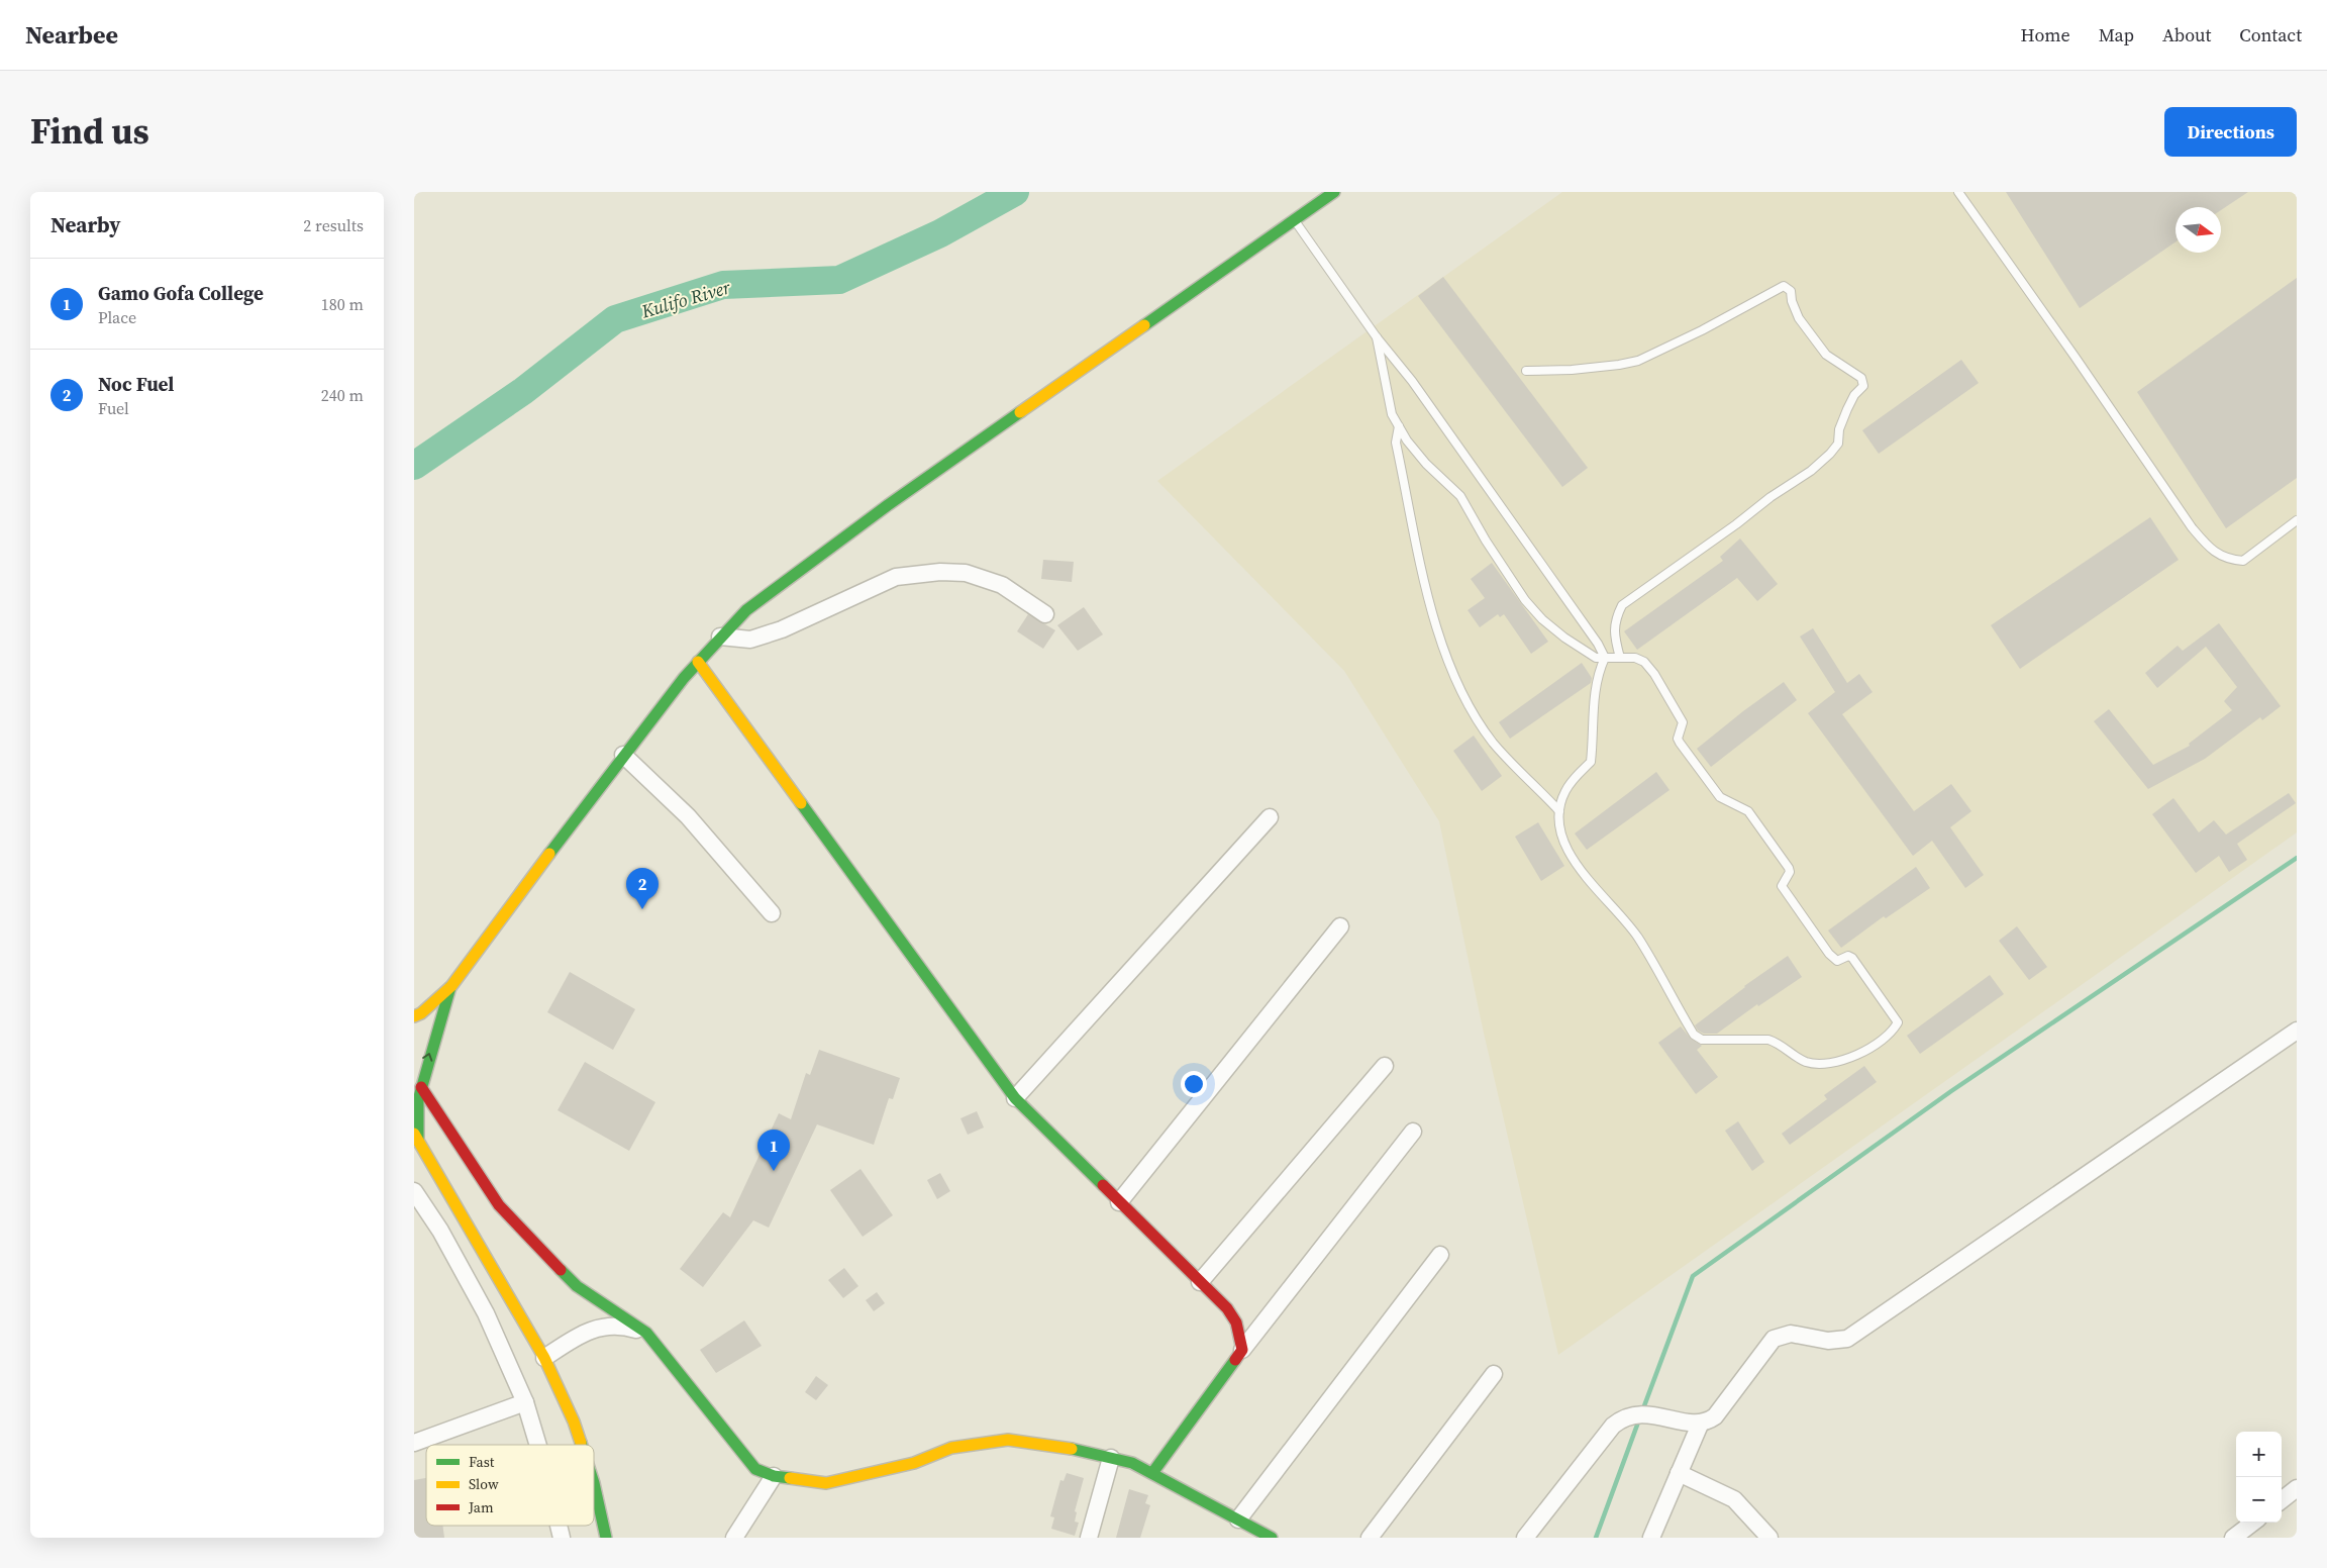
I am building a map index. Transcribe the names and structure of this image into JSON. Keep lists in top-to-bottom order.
{
  "water": ["Kulifo River"],
  "legend": ["Fast", "Slow", "Jam"],
  "north": "right",
  "page": {
    "header": "Nearbee",
    "nav": [
      "Home",
      "Map",
      "About",
      "Contact"
    ],
    "title": "Find us",
    "buttons": "Directions",
    "heading": ["Nearby", "2 results"],
    "list": [
      {
        "mark": "1",
        "name": "Gamo Gofa College",
        "note": "Place",
        "value": "180 m"
      },
      {
        "mark": "2",
        "name": "Noc Fuel",
        "note": "Fuel",
        "value": "240 m"
      }
    ],
    "pins": ["2", "1"],
    "map_buttons": ["+", "−"]
  }
}
